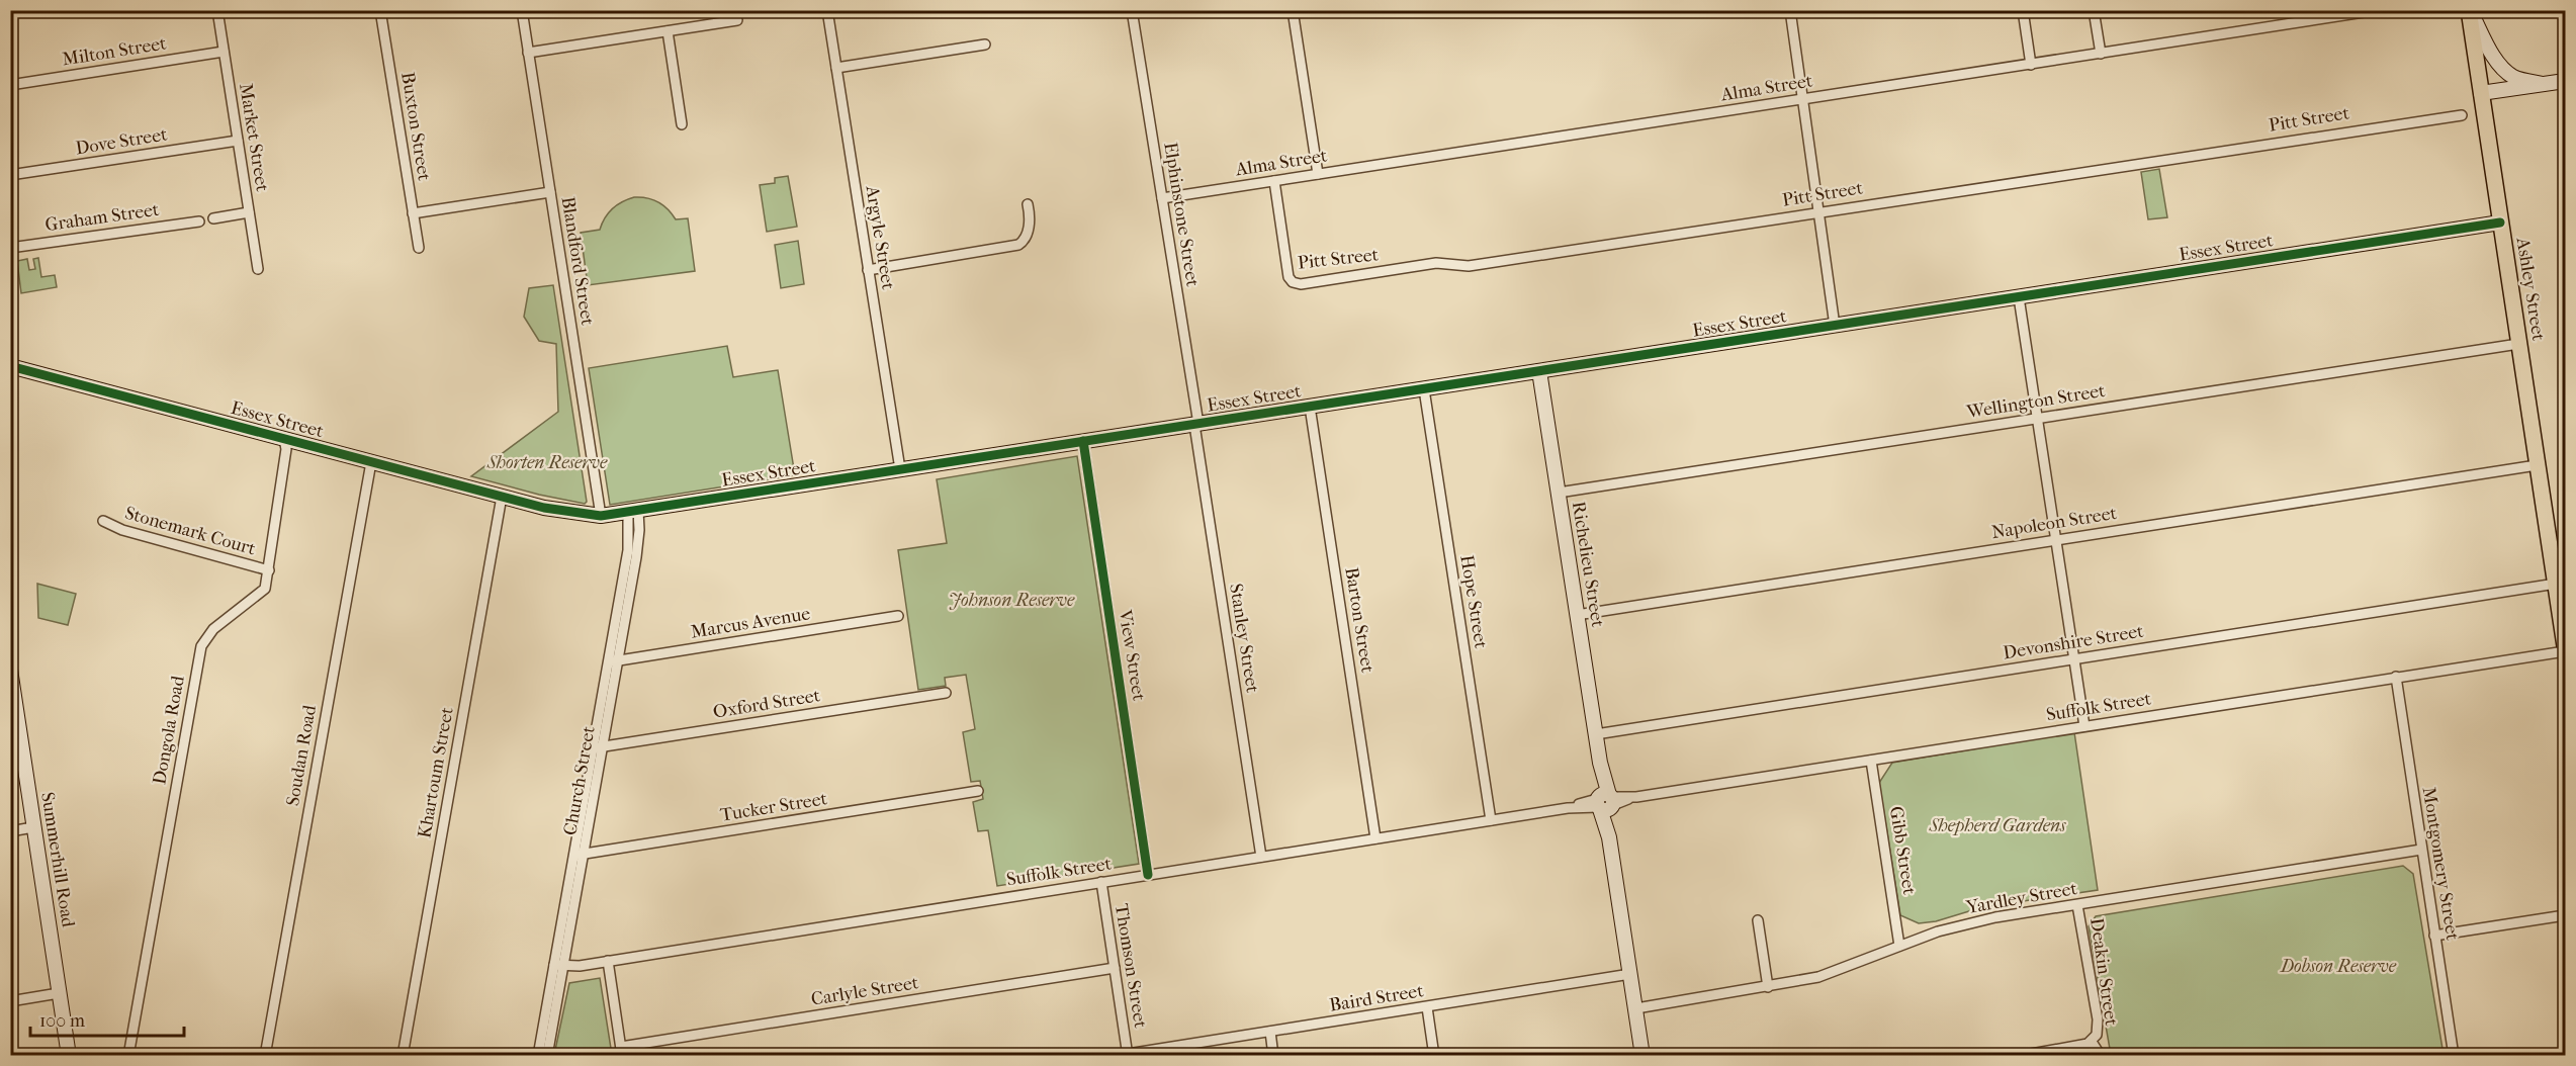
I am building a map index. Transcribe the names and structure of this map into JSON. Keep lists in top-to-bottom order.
{
  "streets": {
    "main road": ["Ashley Street"],
    "street": [
      "Milton Street",
      "Alma Street",
      "Pitt Street",
      "Buxton Street",
      "Market Street",
      "Dove Street",
      "Elphinstone Street",
      "Graham Street",
      "Argyle Street",
      "Essex Street",
      "Blandford Street",
      "Wellington Street",
      "Napoleon Street",
      "Stonemark Court",
      "Richelieu Street",
      "Hope Street",
      "Barton Street",
      "Marcus Avenue",
      "Stanley Street",
      "Devonshire Street",
      "View Street",
      "Oxford Street",
      "Suffolk Street",
      "Dongola Road",
      "Soudan Road",
      "Khartoum Street",
      "Church Street",
      "Tucker Street",
      "Gibb Street",
      "Summerhill Road",
      "Montgomery Street",
      "Yardley Street",
      "Thomson Street",
      "Deakin Street",
      "Carlyle Street",
      "Baird Street"
    ]
  },
  "crossings": [
    ["Milton Street", "Market Street"],
    ["Alma Street", "Pitt Street"],
    ["Alma Street", "Elphinstone Street"],
    ["Market Street", "Dove Street"],
    ["Elphinstone Street", "Essex Street"],
    ["Elphinstone Street", "Stanley Street"],
    ["Argyle Street", "Essex Street"],
    ["Essex Street", "Blandford Street"],
    ["Essex Street", "Ashley Street"],
    ["Essex Street", "Richelieu Street"],
    ["Essex Street", "Hope Street"],
    ["Essex Street", "Barton Street"],
    ["Essex Street", "Stanley Street"],
    ["Essex Street", "View Street"],
    ["Essex Street", "Dongola Road"],
    ["Essex Street", "Soudan Road"],
    ["Essex Street", "Khartoum Street"],
    ["Essex Street", "Church Street"],
    ["Ashley Street", "Wellington Street"],
    ["Ashley Street", "Napoleon Street"],
    ["Ashley Street", "Devonshire Street"],
    ["Ashley Street", "Suffolk Street"],
    ["Wellington Street", "Richelieu Street"],
    ["Napoleon Street", "Richelieu Street"],
    ["Stonemark Court", "Dongola Road"],
    ["Richelieu Street", "Devonshire Street"],
    ["Richelieu Street", "Suffolk Street"],
    ["Richelieu Street", "Yardley Street"],
    ["Richelieu Street", "Baird Street"],
    ["Hope Street", "Suffolk Street"],
    ["Barton Street", "Suffolk Street"],
    ["Marcus Avenue", "Church Street"],
    ["Stanley Street", "Suffolk Street"],
    ["View Street", "Suffolk Street"],
    ["Oxford Street", "Church Street"],
    ["Suffolk Street", "Church Street"],
    ["Suffolk Street", "Gibb Street"],
    ["Suffolk Street", "Montgomery Street"],
    ["Suffolk Street", "Thomson Street"],
    ["Church Street", "Tucker Street"],
    ["Gibb Street", "Yardley Street"],
    ["Montgomery Street", "Yardley Street"],
    ["Yardley Street", "Deakin Street"],
    ["Thomson Street", "Carlyle Street"],
    ["Thomson Street", "Baird Street"]
  ],
  "parks": [
    "Shorten Reserve",
    "Johnson Reserve",
    "Shepherd Gardens",
    "Dobson Reserve"
  ],
  "scale_bar": "100 m"
}
